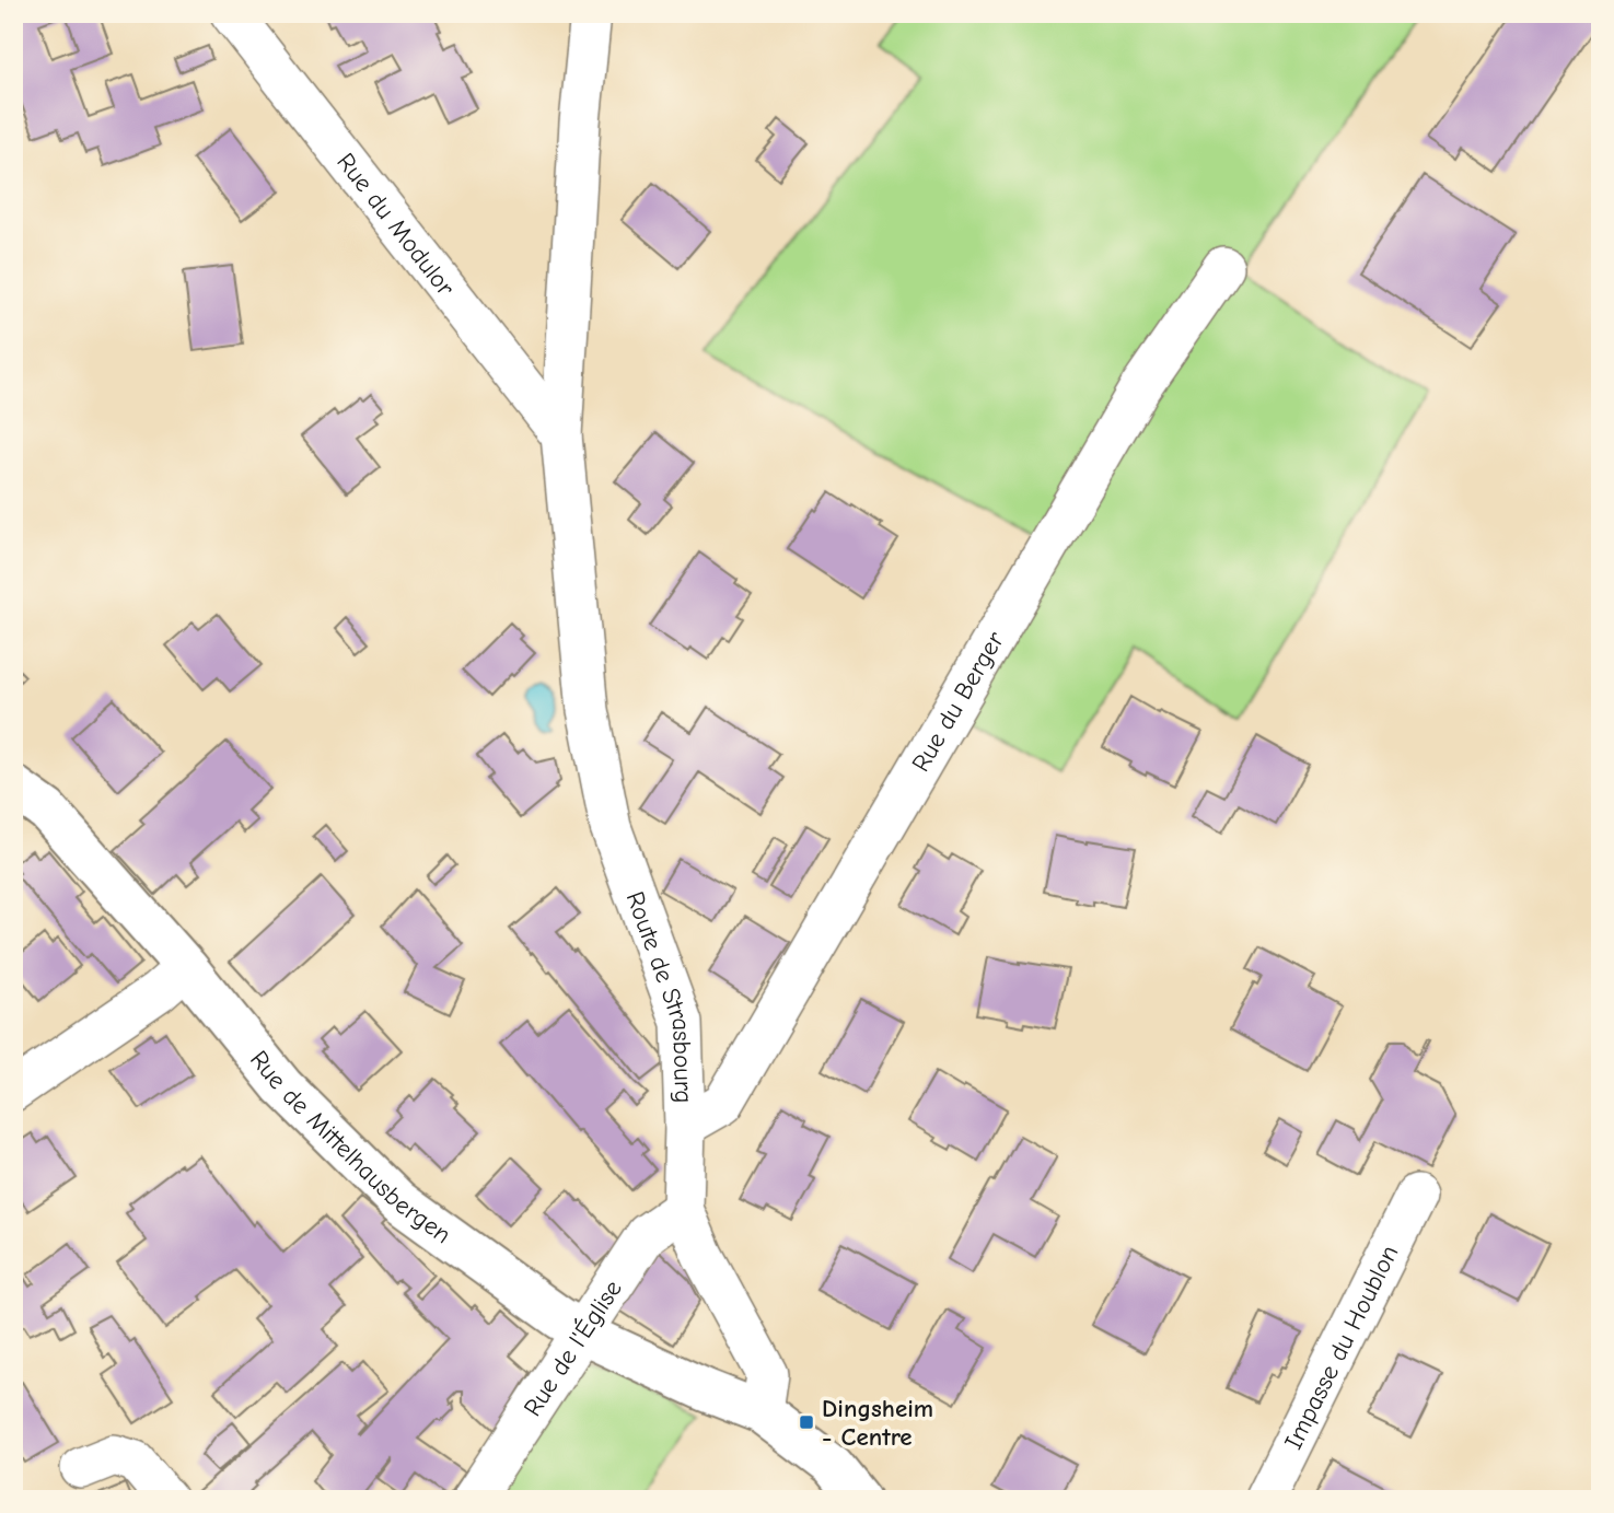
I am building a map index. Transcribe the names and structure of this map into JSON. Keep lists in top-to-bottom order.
{
  "streets": {
    "street": [
      "Rue du Modulor",
      "Rue du Berger",
      "Route de Strasbourg",
      "Rue de Mittelhausbergen",
      "Rue de l'Église",
      "Impasse du Houblon"
    ]
  },
  "crossings": [
    ["Rue du Modulor", "Route de Strasbourg"],
    ["Rue du Berger", "Route de Strasbourg"],
    ["Route de Strasbourg", "Rue de Mittelhausbergen"],
    ["Route de Strasbourg", "Rue de l'Église"],
    ["Rue de Mittelhausbergen", "Rue de l'Église"]
  ],
  "places": {
    "transit": ["Dingsheim - Centre"]
  }
}
